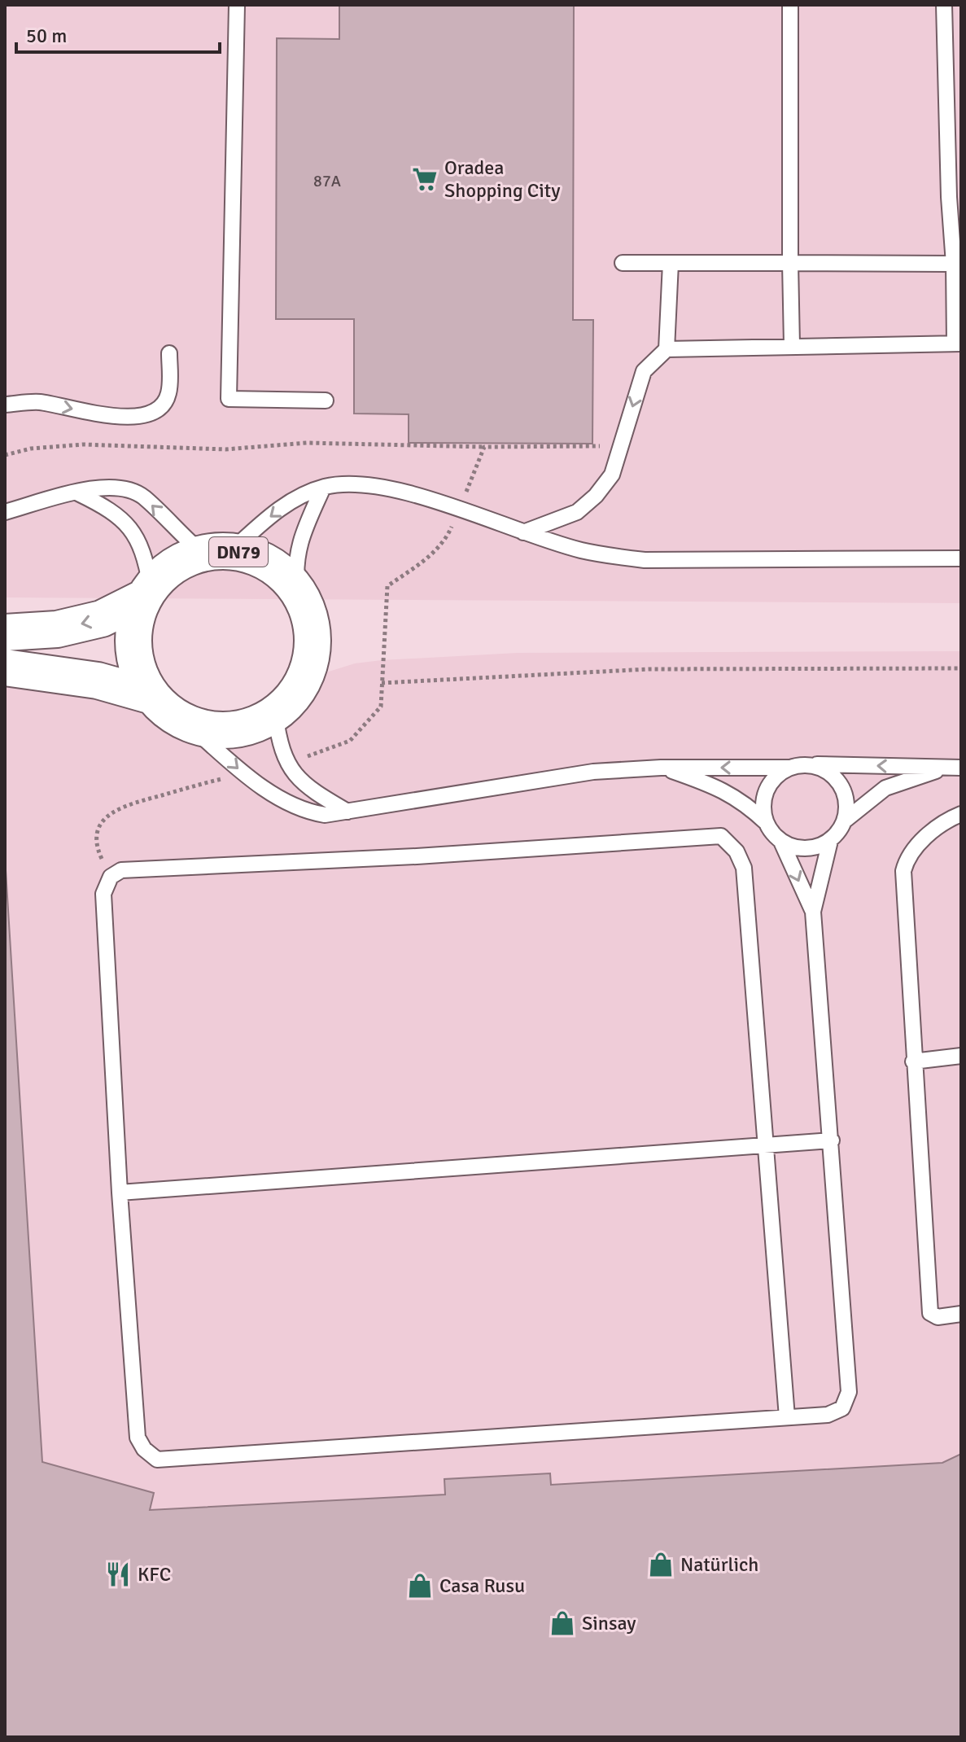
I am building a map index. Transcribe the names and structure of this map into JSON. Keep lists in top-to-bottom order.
{
  "streets": {
    "highway": ["DN79"]
  },
  "places": {
    "supermarket": ["Oradea Shopping City"],
    "shop": ["Natürlich", "Casa Rusu", "Sinsay"],
    "restaurant": ["KFC"]
  },
  "house_numbers": ["87A"],
  "scale_bar": "50 m"
}
